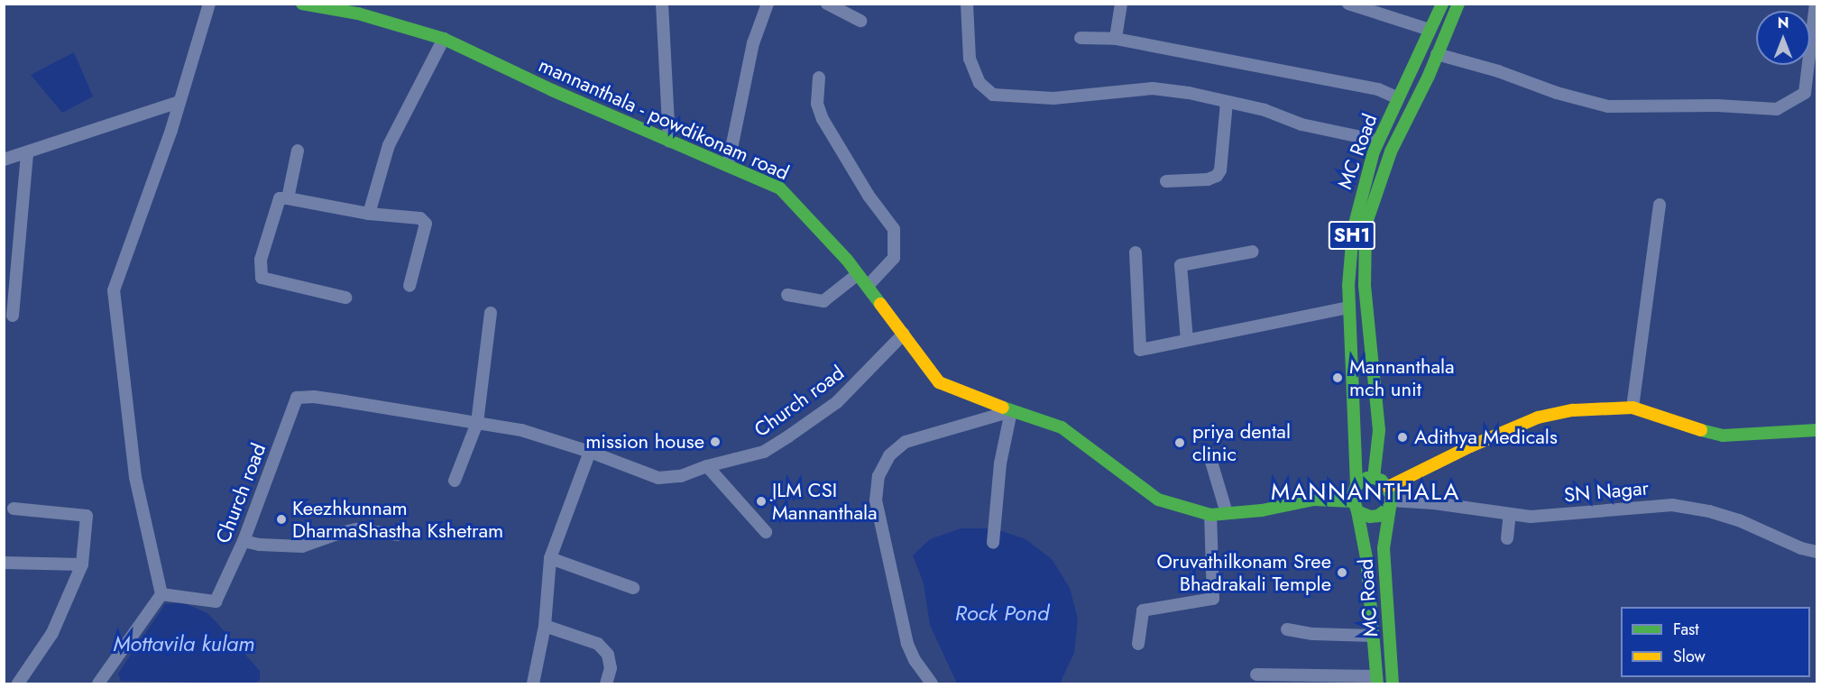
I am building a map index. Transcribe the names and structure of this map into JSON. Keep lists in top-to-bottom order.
{
  "streets": {
    "main road": ["mannanthala - powdikonam road", "MC Road", "SH1"],
    "street": ["Church road", "SN Nagar"]
  },
  "crossings": [
    ["mannanthala - powdikonam road", "MC Road"],
    ["mannanthala - powdikonam road", "SH1"],
    ["mannanthala - powdikonam road", "Church road"],
    ["mannanthala - powdikonam road", "SN Nagar"],
    ["MC Road", "SH1"],
    ["MC Road", "SN Nagar"],
    ["SH1", "SN Nagar"]
  ],
  "districts": ["MANNANTHALA"],
  "water": ["Rock Pond", "Mottavila kulam"],
  "places": [
    "Mannanthala mch unit",
    "Adithya Medicals",
    "mission house",
    "priya dental clinic",
    "JLM CSI Mannanthala",
    "Keezhkunnam DharmaShastha Kshetram",
    "Oruvathilkonam Sree Bhadrakali Temple"
  ],
  "legend": ["Fast", "Slow"],
  "north": "top"
}
